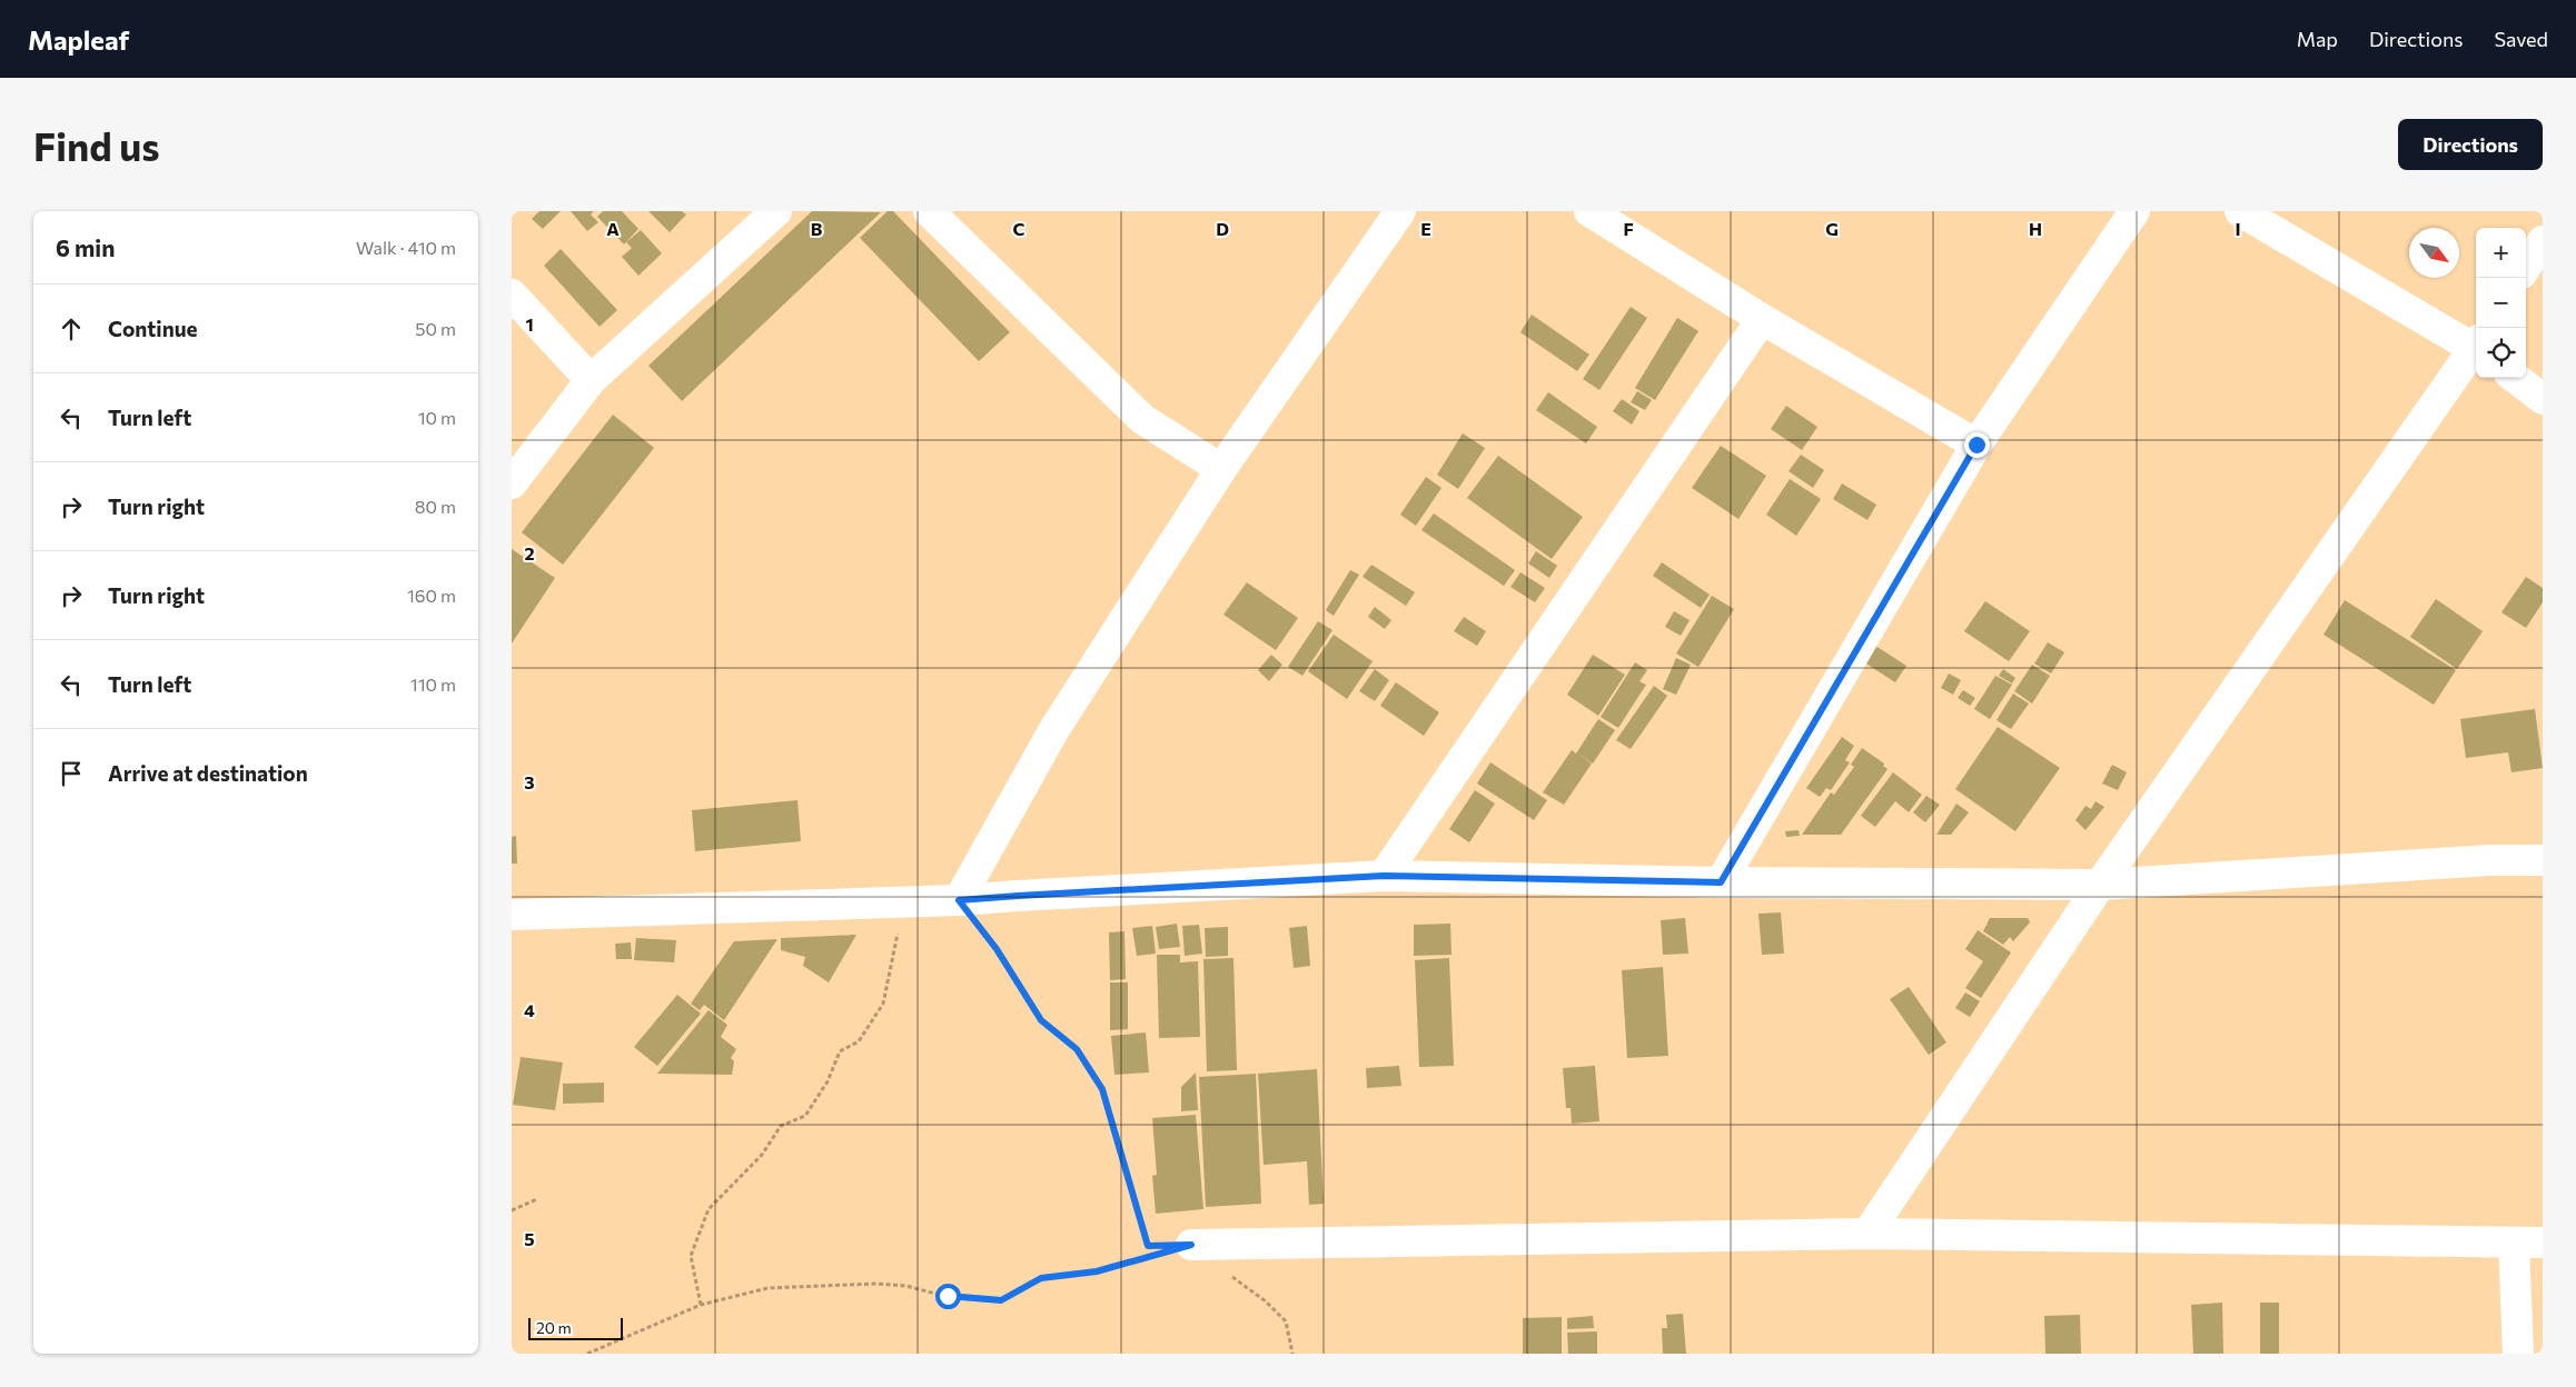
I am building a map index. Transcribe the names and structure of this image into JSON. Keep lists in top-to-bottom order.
{
  "scale_bar": "20 m",
  "north": "bottom right",
  "page": {
    "header": "Mapleaf",
    "nav": ["Map", "Directions", "Saved"],
    "buttons": "Directions",
    "title": "Find us",
    "heading": ["6 min", "Walk · 410 m"],
    "map_buttons": ["+", "−"],
    "list": [
      ["Continue", "50 m"],
      ["Turn left", "10 m"],
      ["Turn right", "80 m"],
      ["Turn right", "160 m"],
      ["Turn left", "110 m"],
      "Arrive at destination"
    ],
    "scale": "20 m"
  },
  "grid": {
    "columns": [
      "A",
      "B",
      "C",
      "D",
      "E",
      "F",
      "G",
      "H",
      "I"
    ],
    "rows": [
      "1",
      "2",
      "3",
      "4",
      "5"
    ]
  }
}
